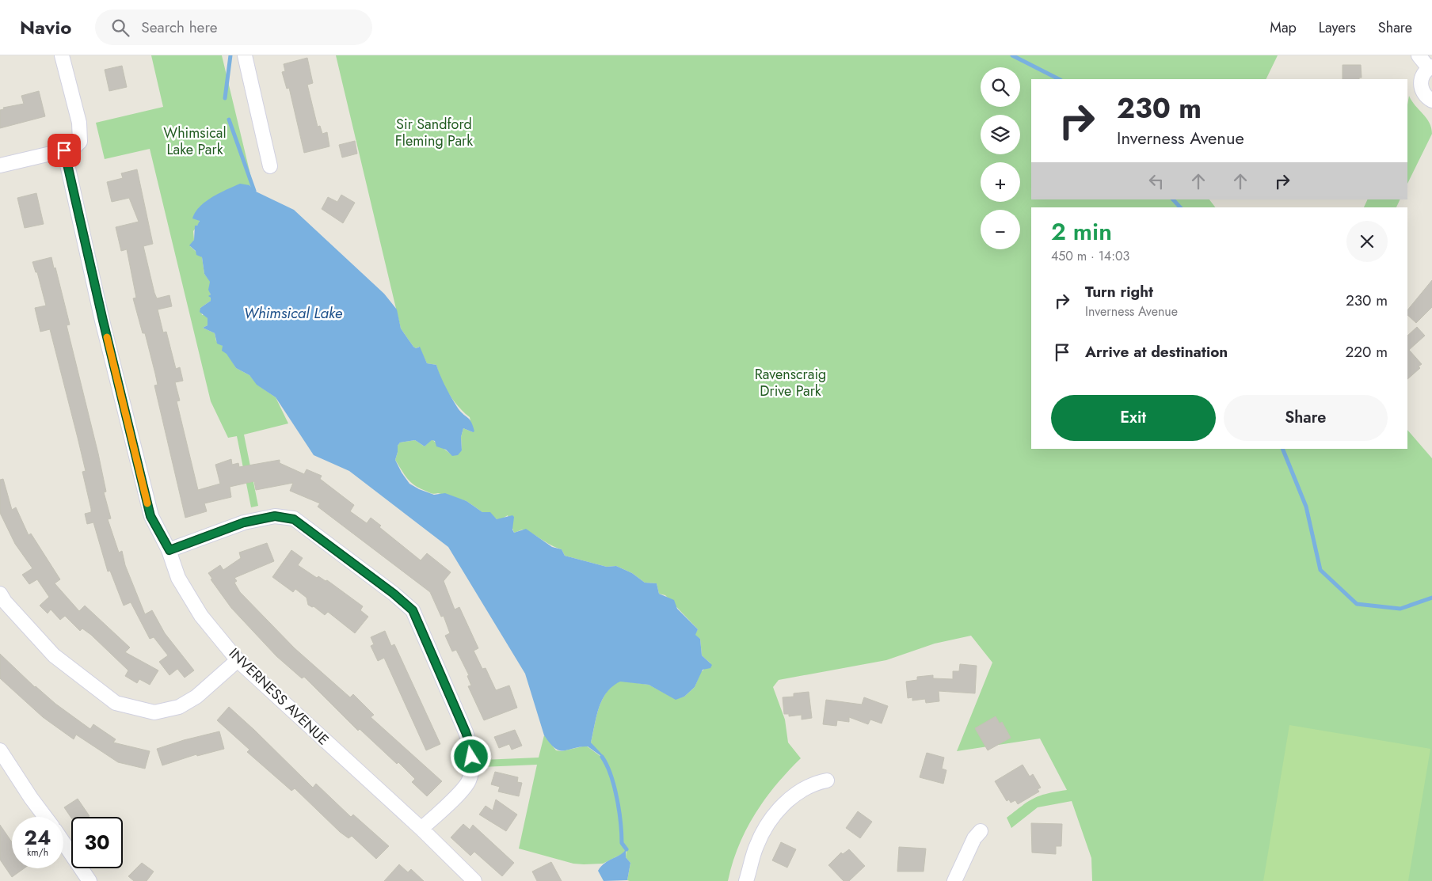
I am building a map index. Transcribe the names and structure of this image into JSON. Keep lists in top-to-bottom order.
{
  "streets": {
    "street": ["INVERNESS AVENUE"]
  },
  "water": ["Whimsical Lake"],
  "parks": ["Sir Sandford Fleming Park", "Whimsical Lake Park", "Ravenscraig Drive Park"],
  "page": {
    "header": "Navio",
    "search": "Search here",
    "nav": ["Map", "Layers", "Share"],
    "map_buttons": ["+", "−"],
    "turn": ["230 m", "Inverness Avenue"],
    "heading": ["2 min", "450 m · 14:03"],
    "list": [
      {
        "name": "Turn right",
        "note": "Inverness Avenue",
        "value": "230 m"
      },
      {
        "name": "Arrive at destination",
        "value": "220 m"
      }
    ],
    "buttons": ["Exit", "Share"],
    "speed": "24 km/h",
    "limit": "30"
  }
}
